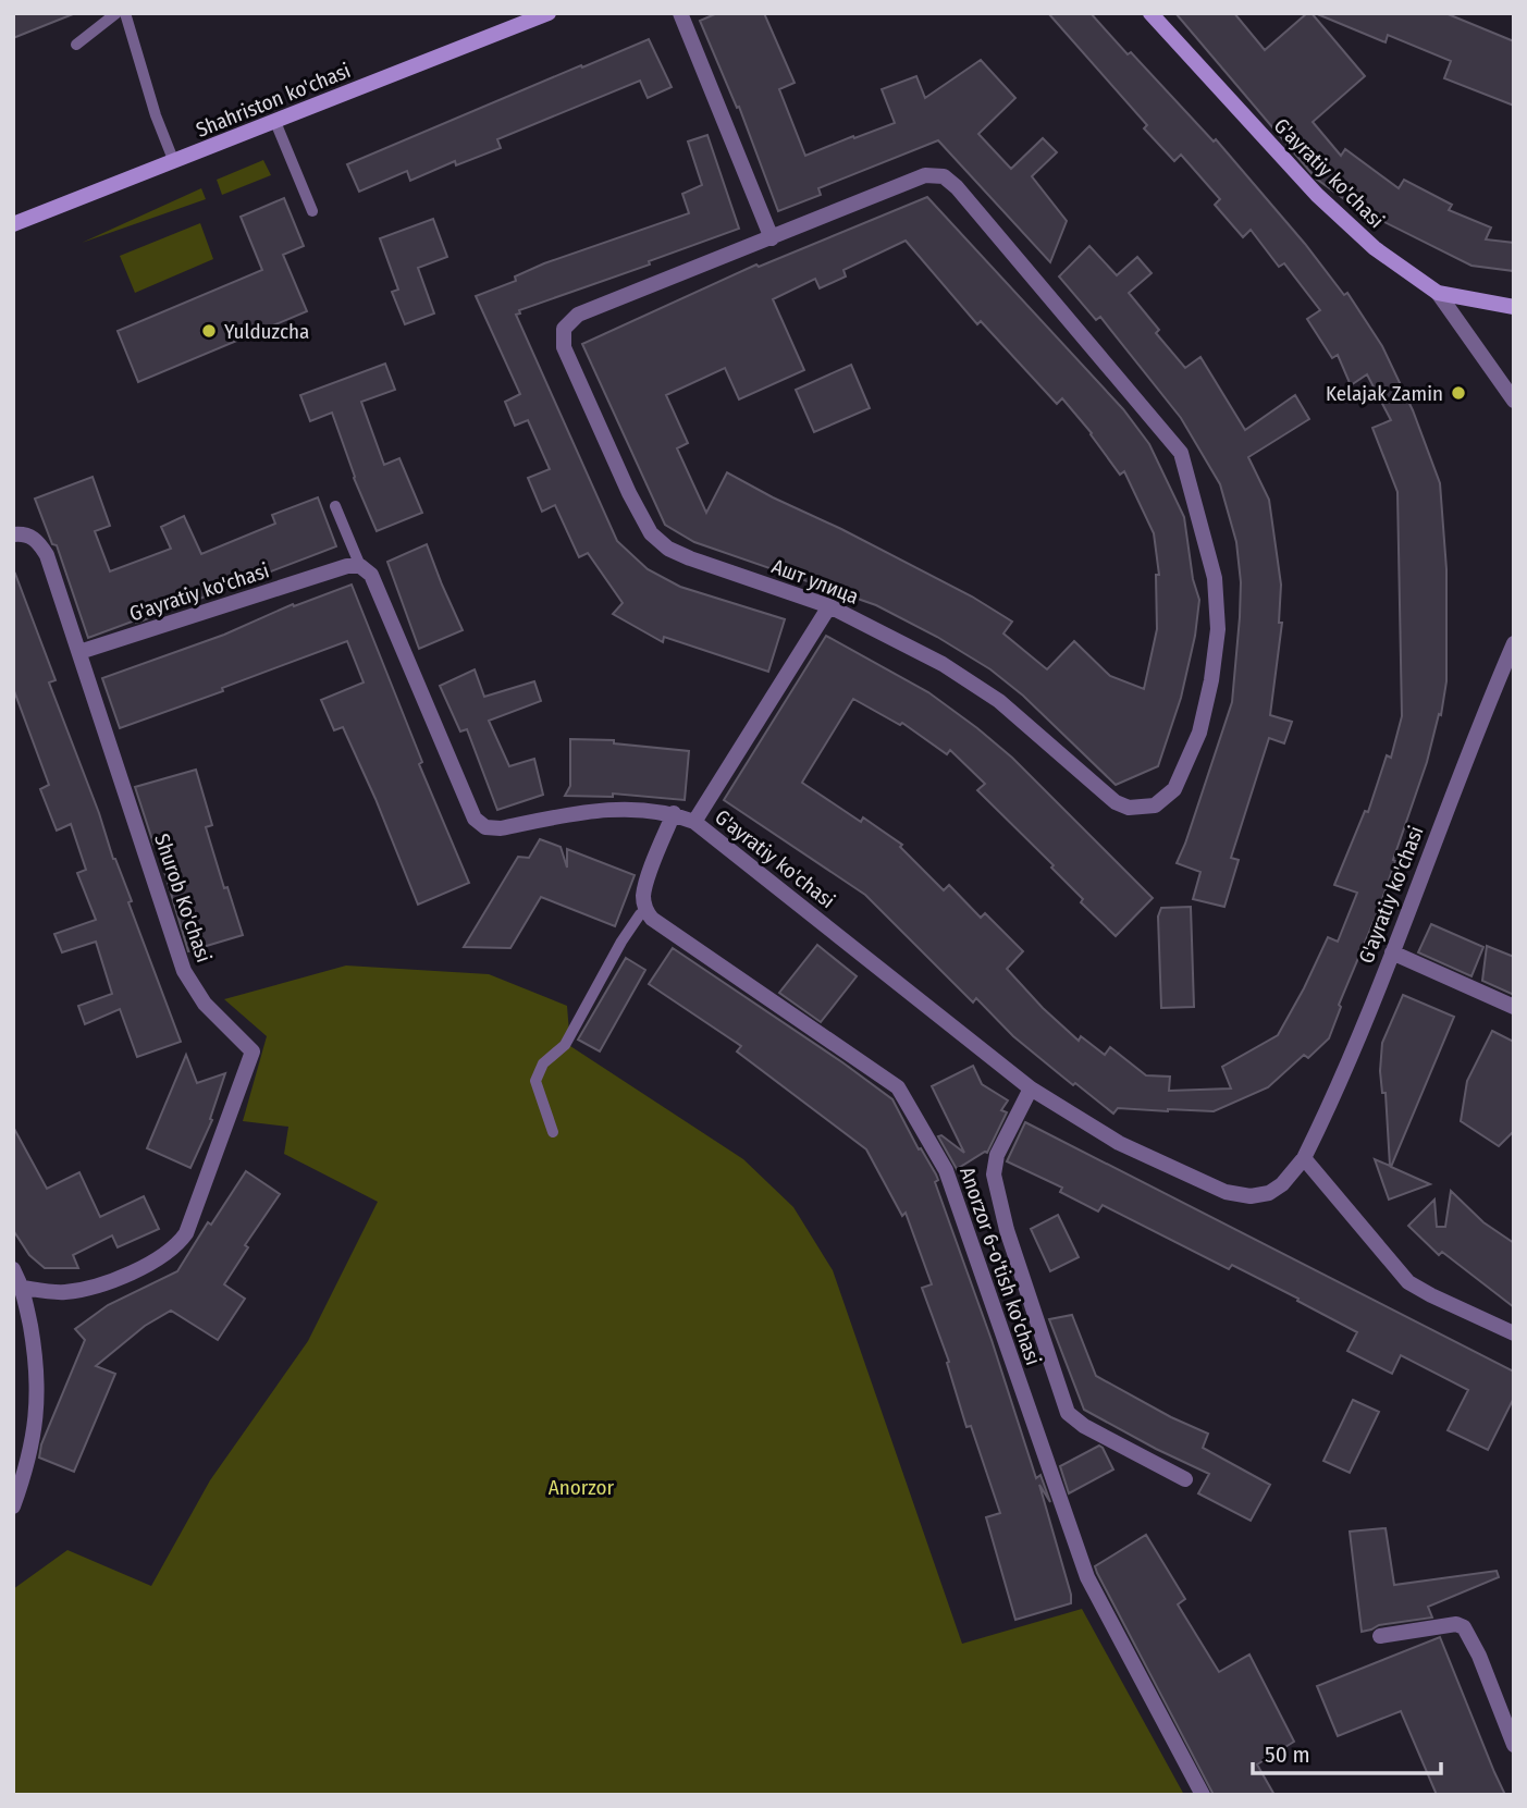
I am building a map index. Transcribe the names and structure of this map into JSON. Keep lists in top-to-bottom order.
{
  "streets": {
    "main road": ["Shahriston ko'chasi", "G'ayratiy ko'chasi"],
    "street": ["Ашт улица", "Shurob Ko'chasi", "Anorzor 6-o'tish ko'chasi"]
  },
  "crossings": [
    ["G'ayratiy ko'chasi", "Shurob Ko'chasi"]
  ],
  "parks": ["Anorzor"],
  "places": ["Yulduzcha", "Kelajak Zamin"],
  "scale_bar": "50 m"
}
